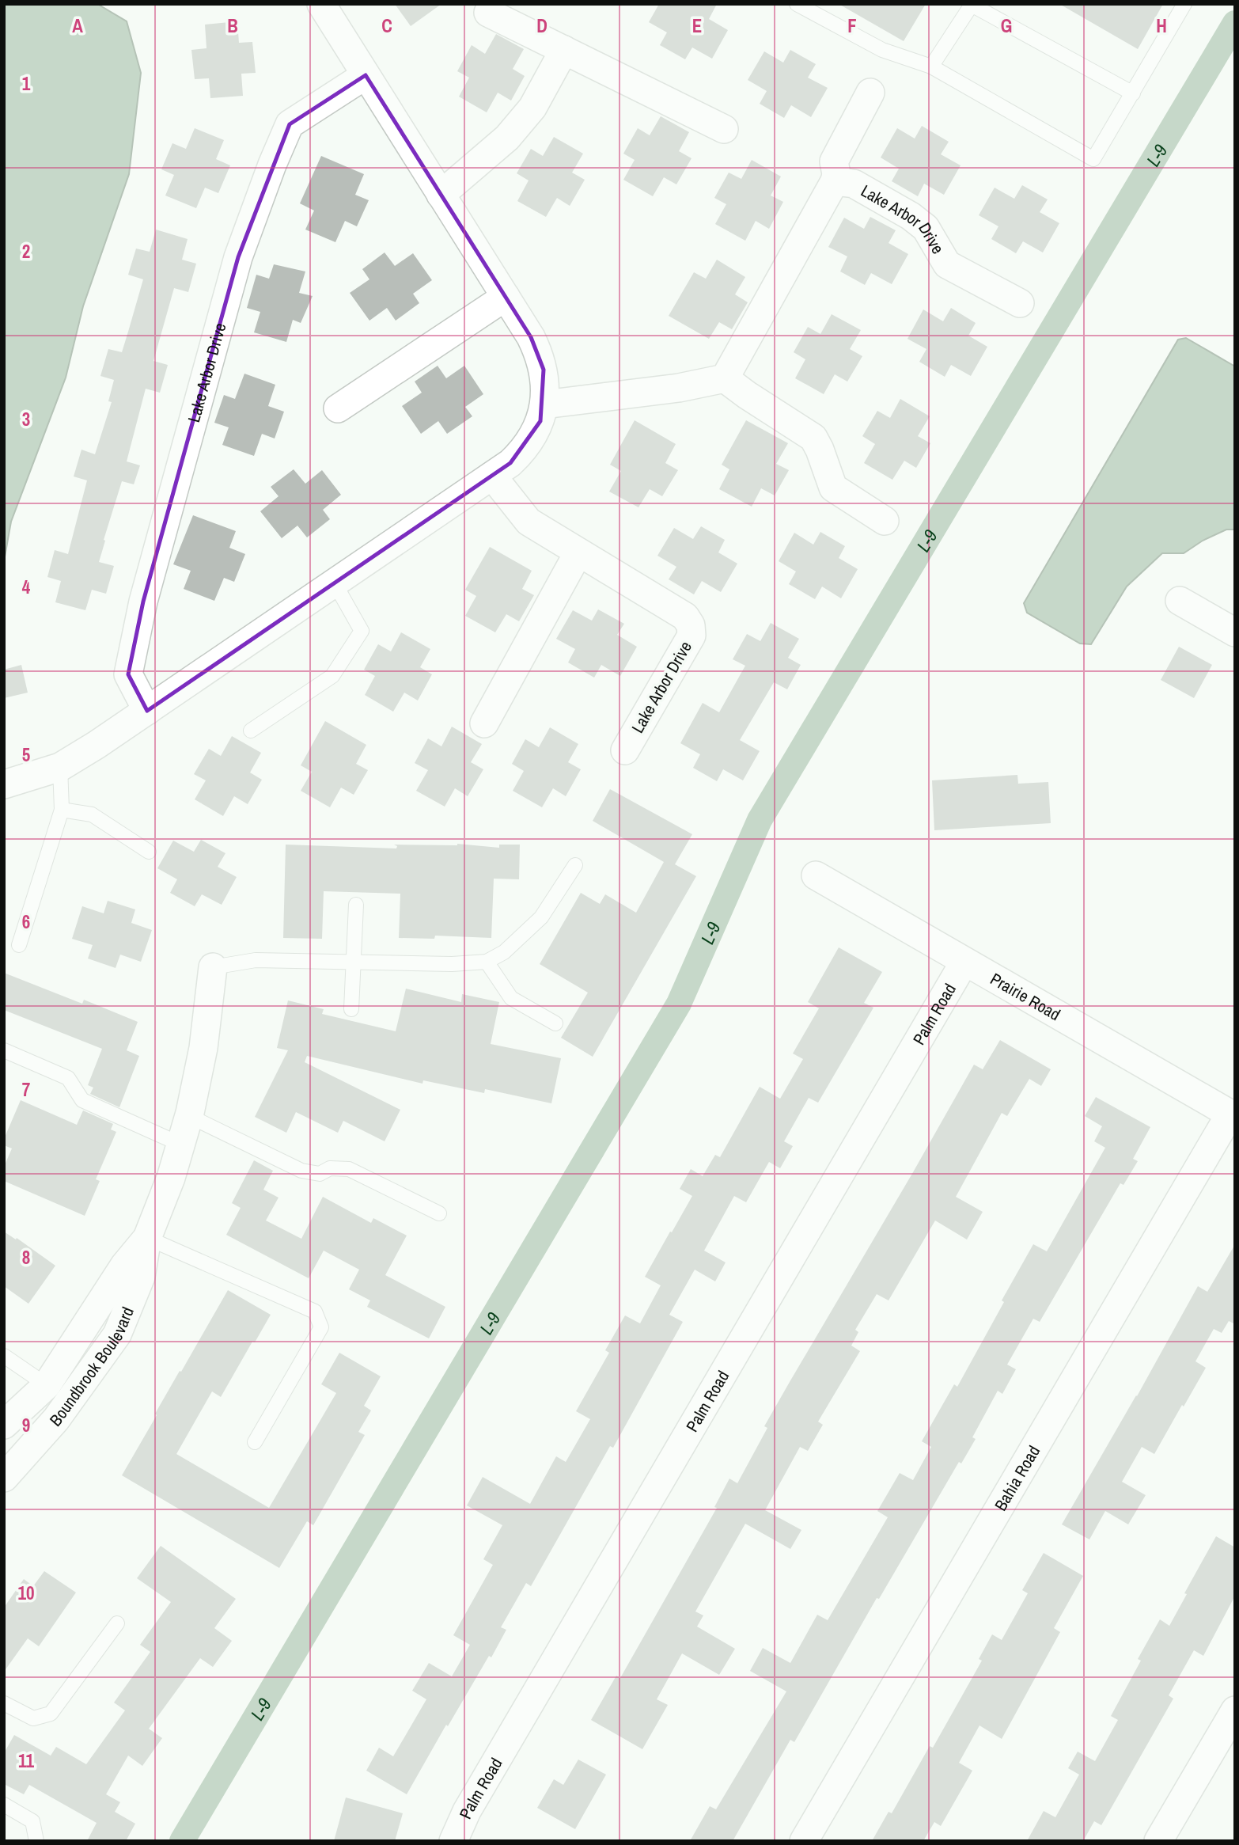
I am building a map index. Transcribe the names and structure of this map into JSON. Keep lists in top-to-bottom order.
{
  "streets": {
    "street": [
      "Lake Arbor Drive",
      "Prairie Road",
      "Palm Road",
      "Boundbrook Boulevard",
      "Bahia Road"
    ]
  },
  "crossings": [
    ["Prairie Road", "Palm Road"],
    ["Prairie Road", "Bahia Road"]
  ],
  "water": ["L-9"],
  "grid": {
    "columns": [
      "A",
      "B",
      "C",
      "D",
      "E",
      "F",
      "G",
      "H"
    ],
    "rows": [
      "1",
      "2",
      "3",
      "4",
      "5",
      "6",
      "7",
      "8",
      "9",
      "10",
      "11"
    ]
  }
}
